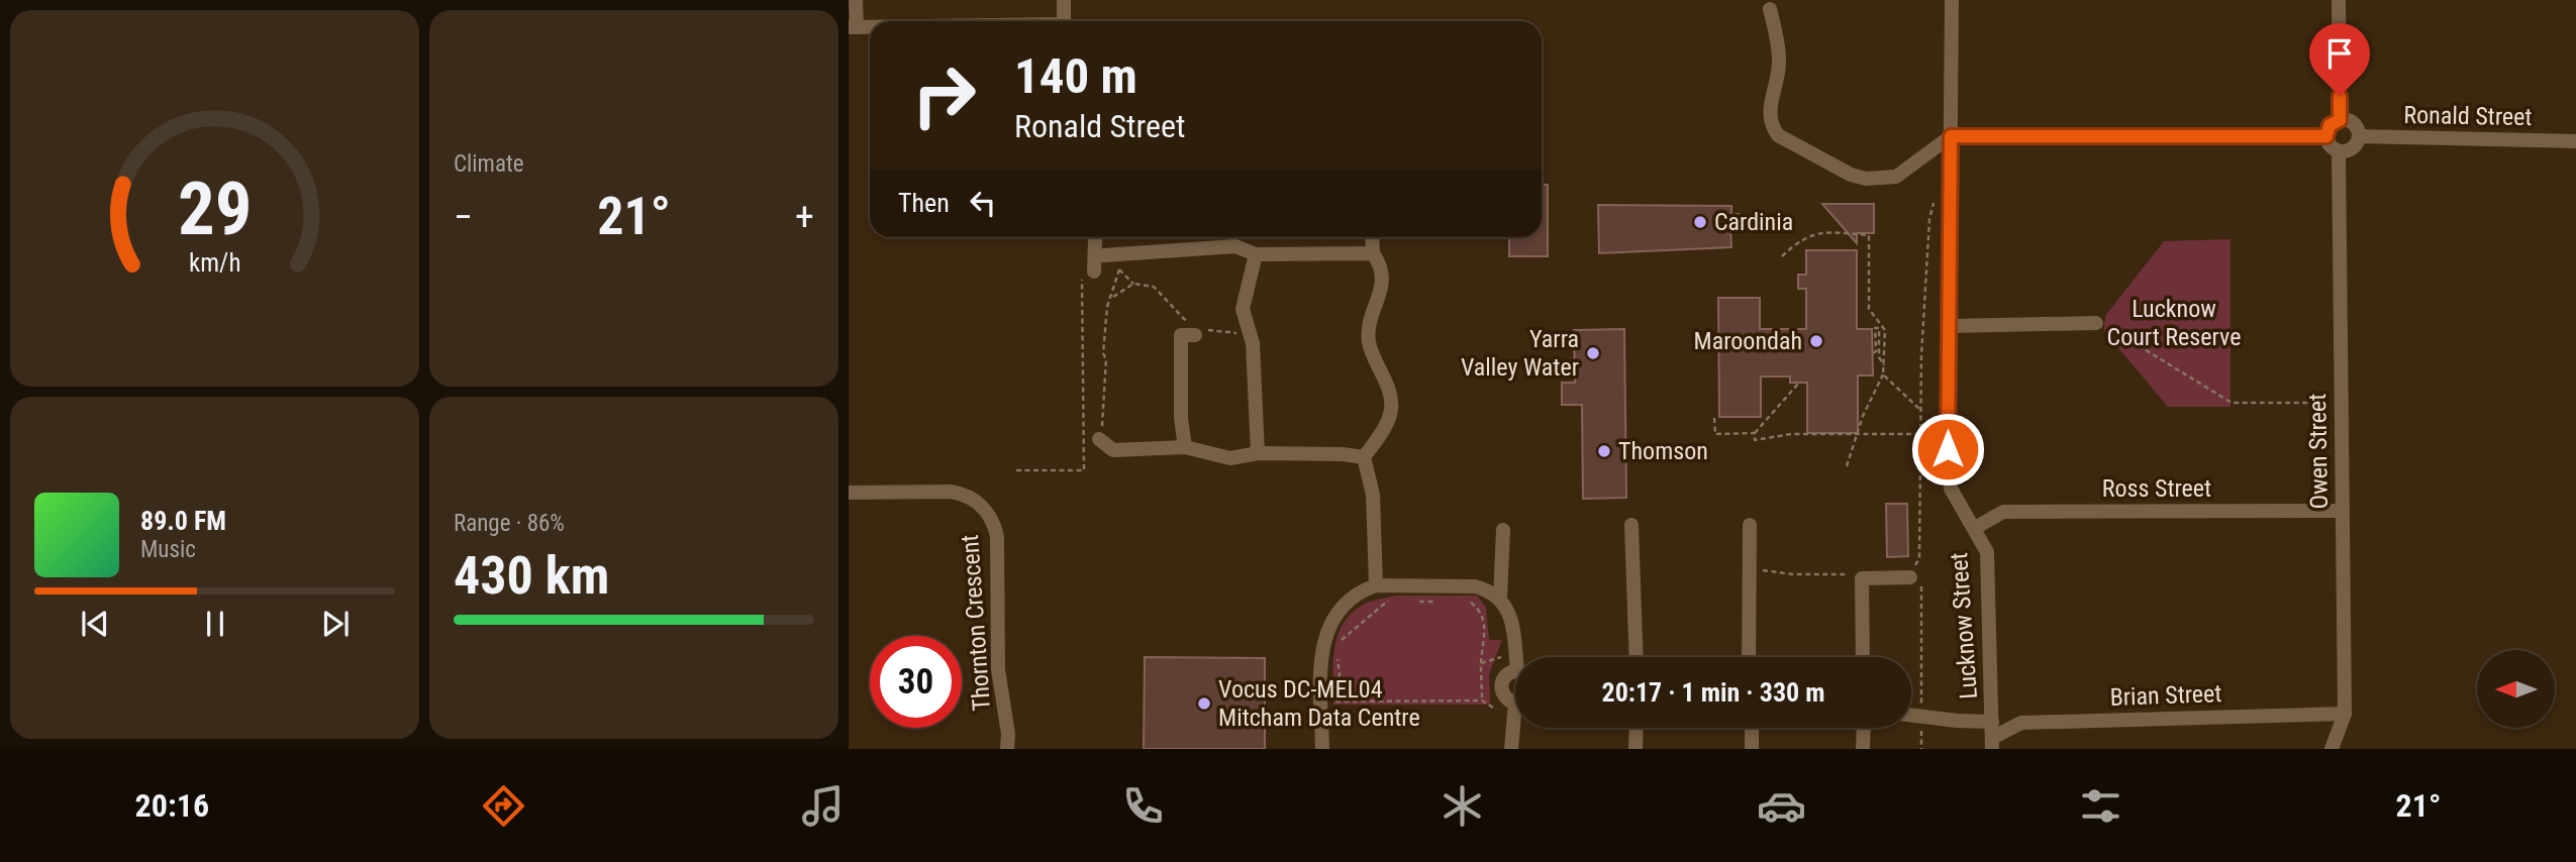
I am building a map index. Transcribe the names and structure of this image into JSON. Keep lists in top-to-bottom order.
{
  "streets": {
    "street": [
      "Ronald Street",
      "Owen Street",
      "Ross Street",
      "Thornton Crescent",
      "Lucknow Street",
      "Brian Street"
    ]
  },
  "crossings": [
    ["Ronald Street", "Owen Street"],
    ["Owen Street", "Ross Street"],
    ["Owen Street", "Brian Street"],
    ["Ross Street", "Lucknow Street"],
    ["Lucknow Street", "Brian Street"]
  ],
  "parks": ["Lucknow Court Reserve"],
  "places": [
    "Cardinia",
    "Maroondah",
    "Yarra Valley Water",
    "Thomson",
    "Vocus DC-MEL04 Mitcham Data Centre"
  ],
  "north": "left",
  "page": {
    "tile": [
      "Climate",
      ["Range · 86%", "430 km"]
    ],
    "turn": ["140 m", "Ronald Street"],
    "then": "Then",
    "heat": ["−", "21°", "+"],
    "song": ["89.0 FM", "Music"],
    "limit": "30",
    "trip": "20:17 · 1 min · 330 m",
    "tabs": ["20:16", "21°"],
    "gauge": ["29", "km/h"]
  }
}
